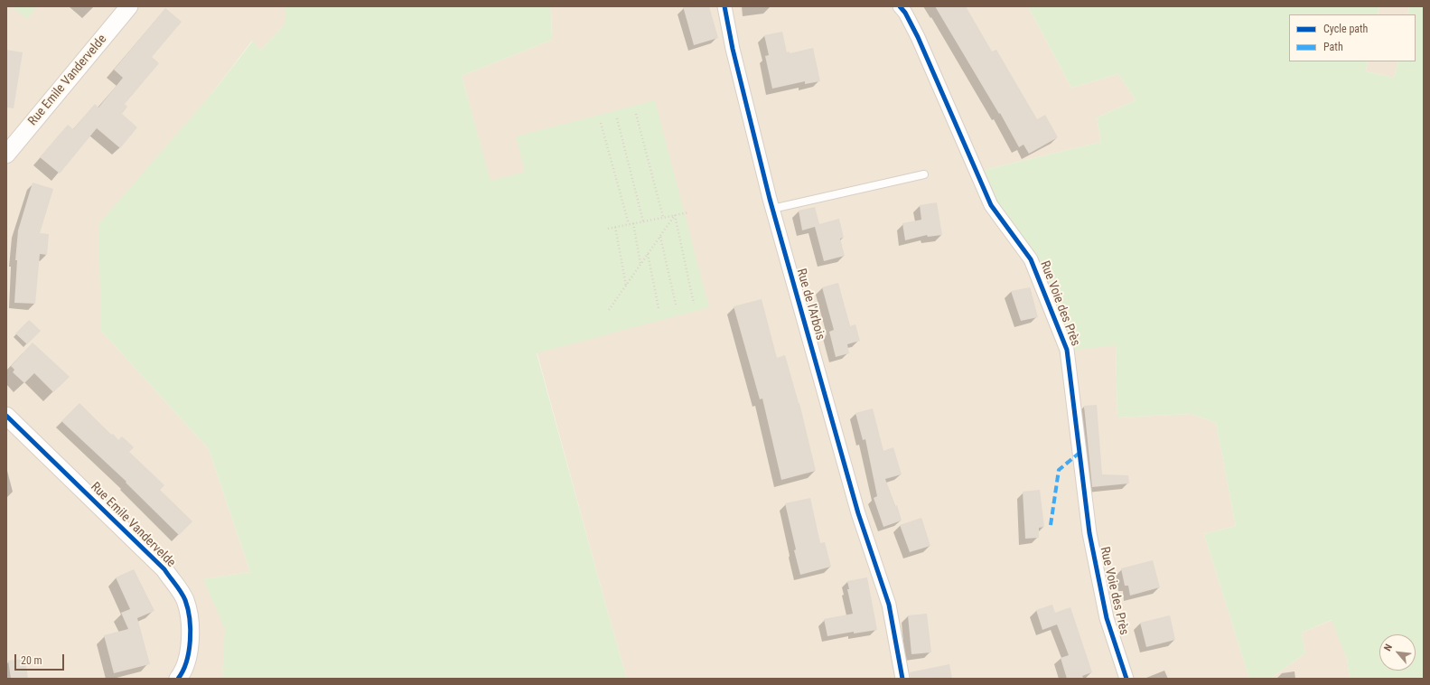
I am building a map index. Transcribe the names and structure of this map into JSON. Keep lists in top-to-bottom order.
{
  "streets": {
    "street": ["Rue Emile Vandervelde", "Rue Voie des Près", "Rue de l'Arbois"]
  },
  "legend": ["Cycle path", "Path"],
  "scale_bar": "20 m",
  "north": "top left"
}
